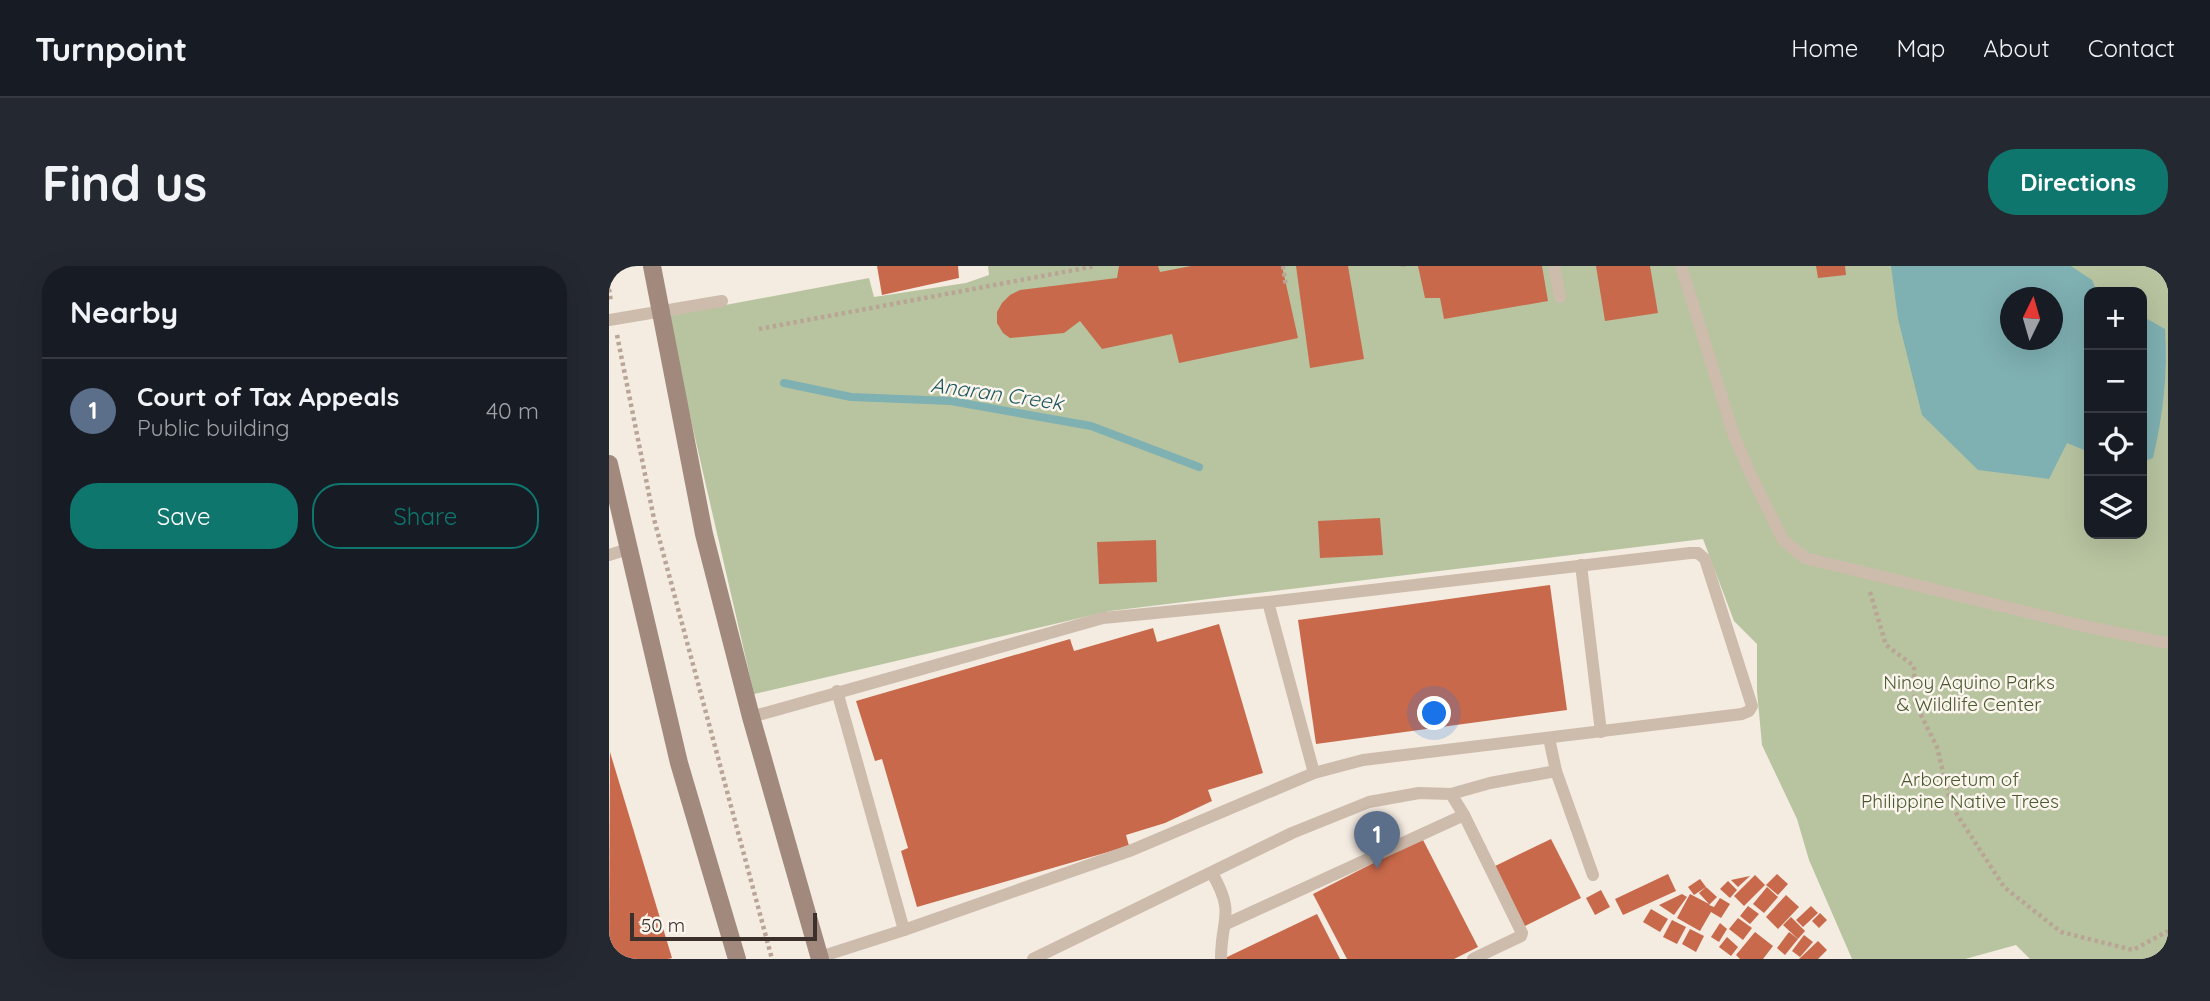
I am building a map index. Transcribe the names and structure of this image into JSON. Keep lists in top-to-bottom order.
{
  "water": ["Anaran Creek"],
  "parks": ["Ninoy Aquino Parks & Wildlife Center", "Arboretum of Philippine Native Trees"],
  "scale_bar": "50 m",
  "north": "top",
  "page": {
    "header": "Turnpoint",
    "nav": [
      "Home",
      "Map",
      "About",
      "Contact"
    ],
    "buttons": [
      "Directions",
      ["Save", "Share"]
    ],
    "title": "Find us",
    "heading": "Nearby",
    "map_buttons": ["+", "−"],
    "list": [
      {
        "mark": "1",
        "name": "Court of Tax Appeals",
        "note": "Public building",
        "value": "40 m"
      }
    ],
    "pins": "1",
    "scale": "50 m"
  }
}
